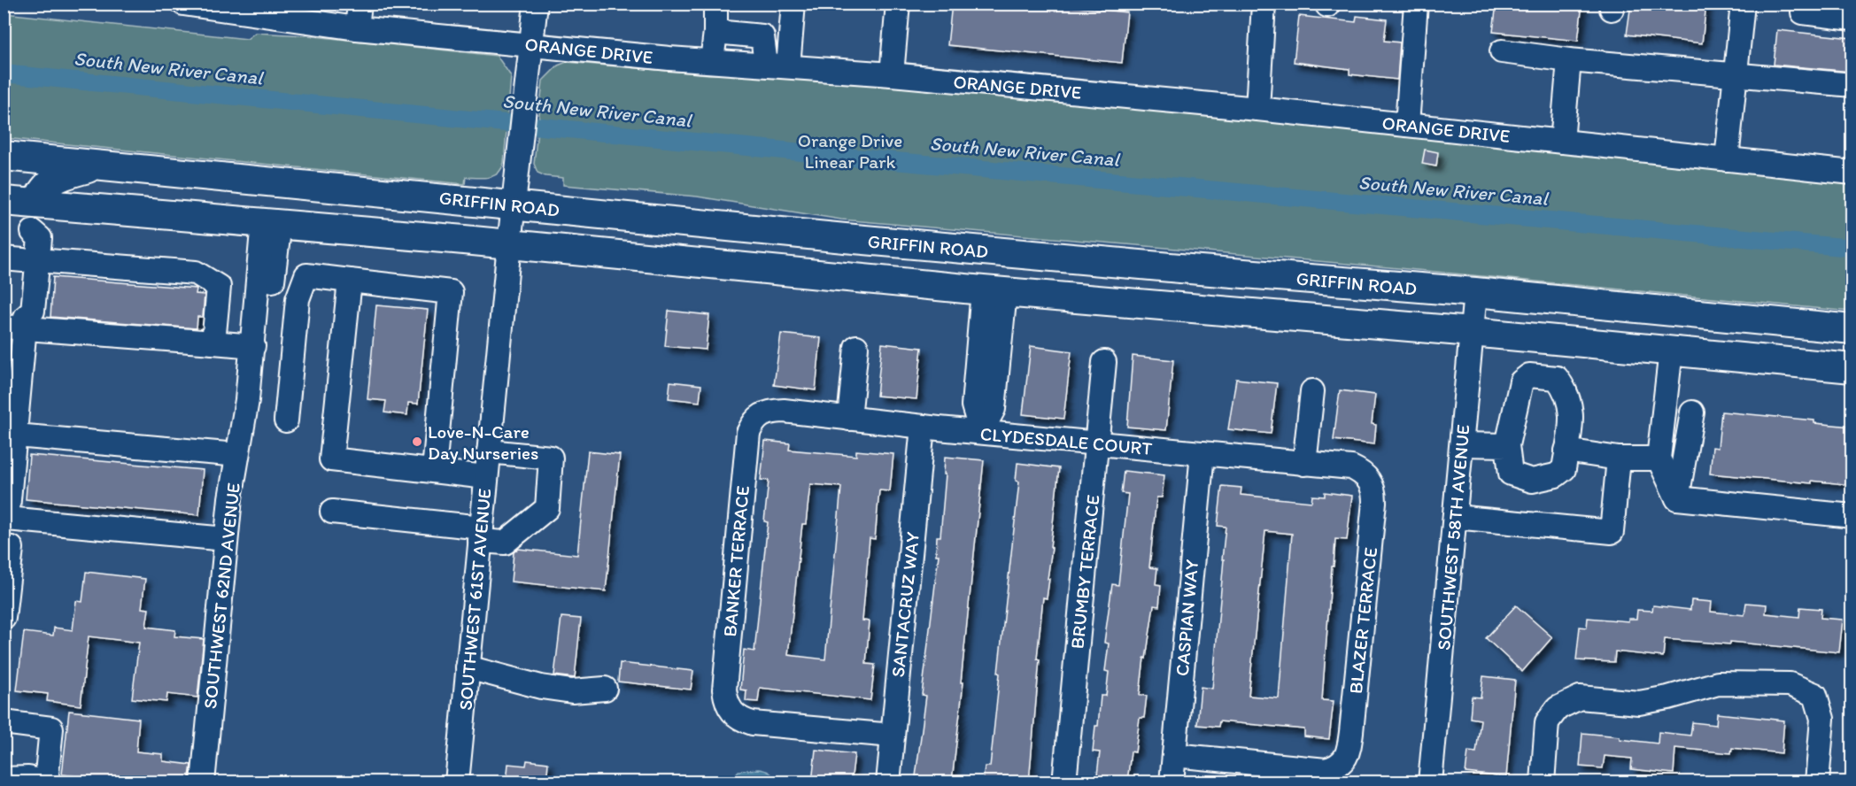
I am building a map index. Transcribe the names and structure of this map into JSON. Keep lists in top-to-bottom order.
{
  "streets": {
    "main road": ["GRIFFIN ROAD"],
    "street": [
      "ORANGE DRIVE",
      "CLYDESDALE COURT",
      "SOUTHWEST 58TH AVENUE",
      "BANKER TERRACE",
      "BRUMBY TERRACE",
      "SOUTHWEST 62ND AVENUE",
      "SOUTHWEST 61ST AVENUE",
      "SANTACRUZ WAY",
      "CASPIAN WAY",
      "BLAZER TERRACE"
    ]
  },
  "crossings": [
    ["ORANGE DRIVE", "SOUTHWEST 61ST AVENUE"],
    ["GRIFFIN ROAD", "SOUTHWEST 58TH AVENUE"],
    ["GRIFFIN ROAD", "SOUTHWEST 62ND AVENUE"],
    ["GRIFFIN ROAD", "SOUTHWEST 61ST AVENUE"],
    ["CLYDESDALE COURT", "BANKER TERRACE"],
    ["CLYDESDALE COURT", "BRUMBY TERRACE"],
    ["CLYDESDALE COURT", "SANTACRUZ WAY"],
    ["CLYDESDALE COURT", "CASPIAN WAY"],
    ["CLYDESDALE COURT", "BLAZER TERRACE"],
    ["BANKER TERRACE", "SANTACRUZ WAY"],
    ["CASPIAN WAY", "BLAZER TERRACE"]
  ],
  "water": ["South New River Canal"],
  "parks": ["Orange Drive Linear Park"],
  "places": ["Love-N-Care Day Nurseries"]
}
